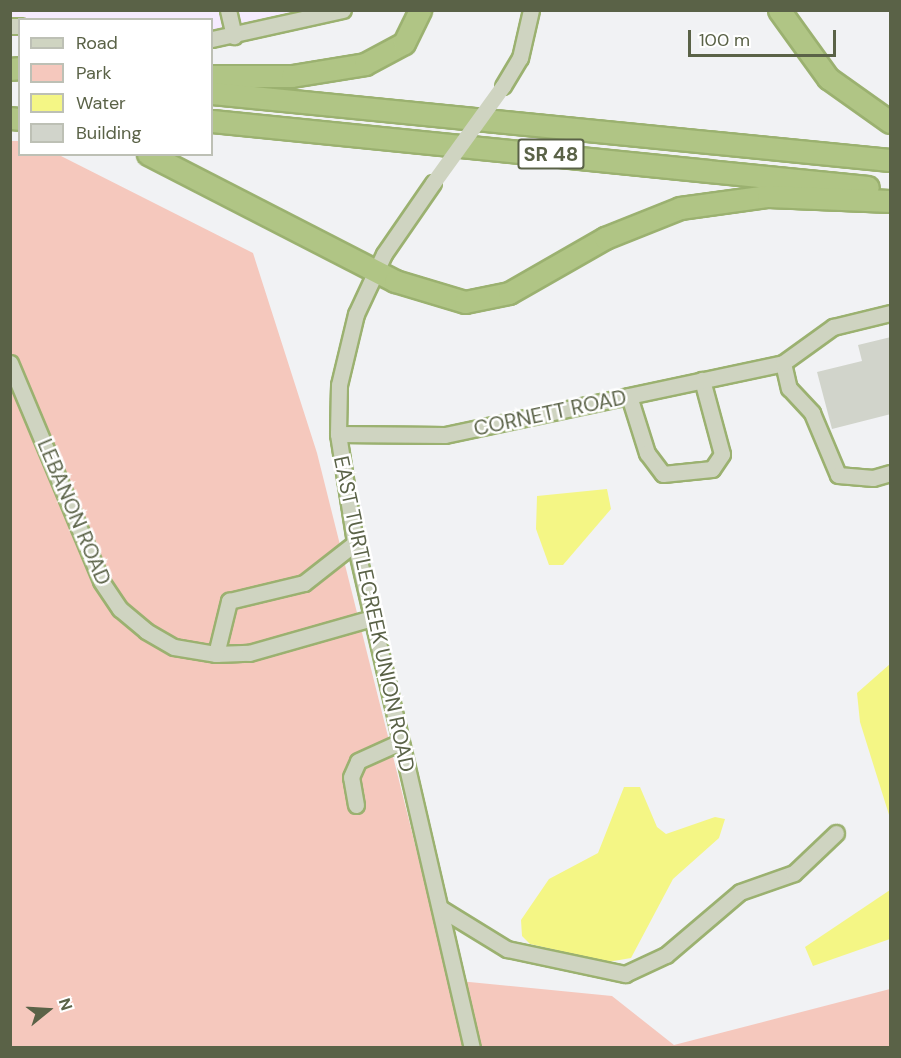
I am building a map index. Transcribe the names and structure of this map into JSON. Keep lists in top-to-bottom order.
{
  "streets": {
    "highway": ["SR 48"],
    "street": ["CORNETT ROAD", "LEBANON ROAD", "EAST TURTLECREEK UNION ROAD"]
  },
  "crossings": [
    ["CORNETT ROAD", "EAST TURTLECREEK UNION ROAD"],
    ["LEBANON ROAD", "EAST TURTLECREEK UNION ROAD"]
  ],
  "legend": [
    "Road",
    "Park",
    "Water",
    "Building"
  ],
  "scale_bar": "100 m",
  "north": "right"
}
